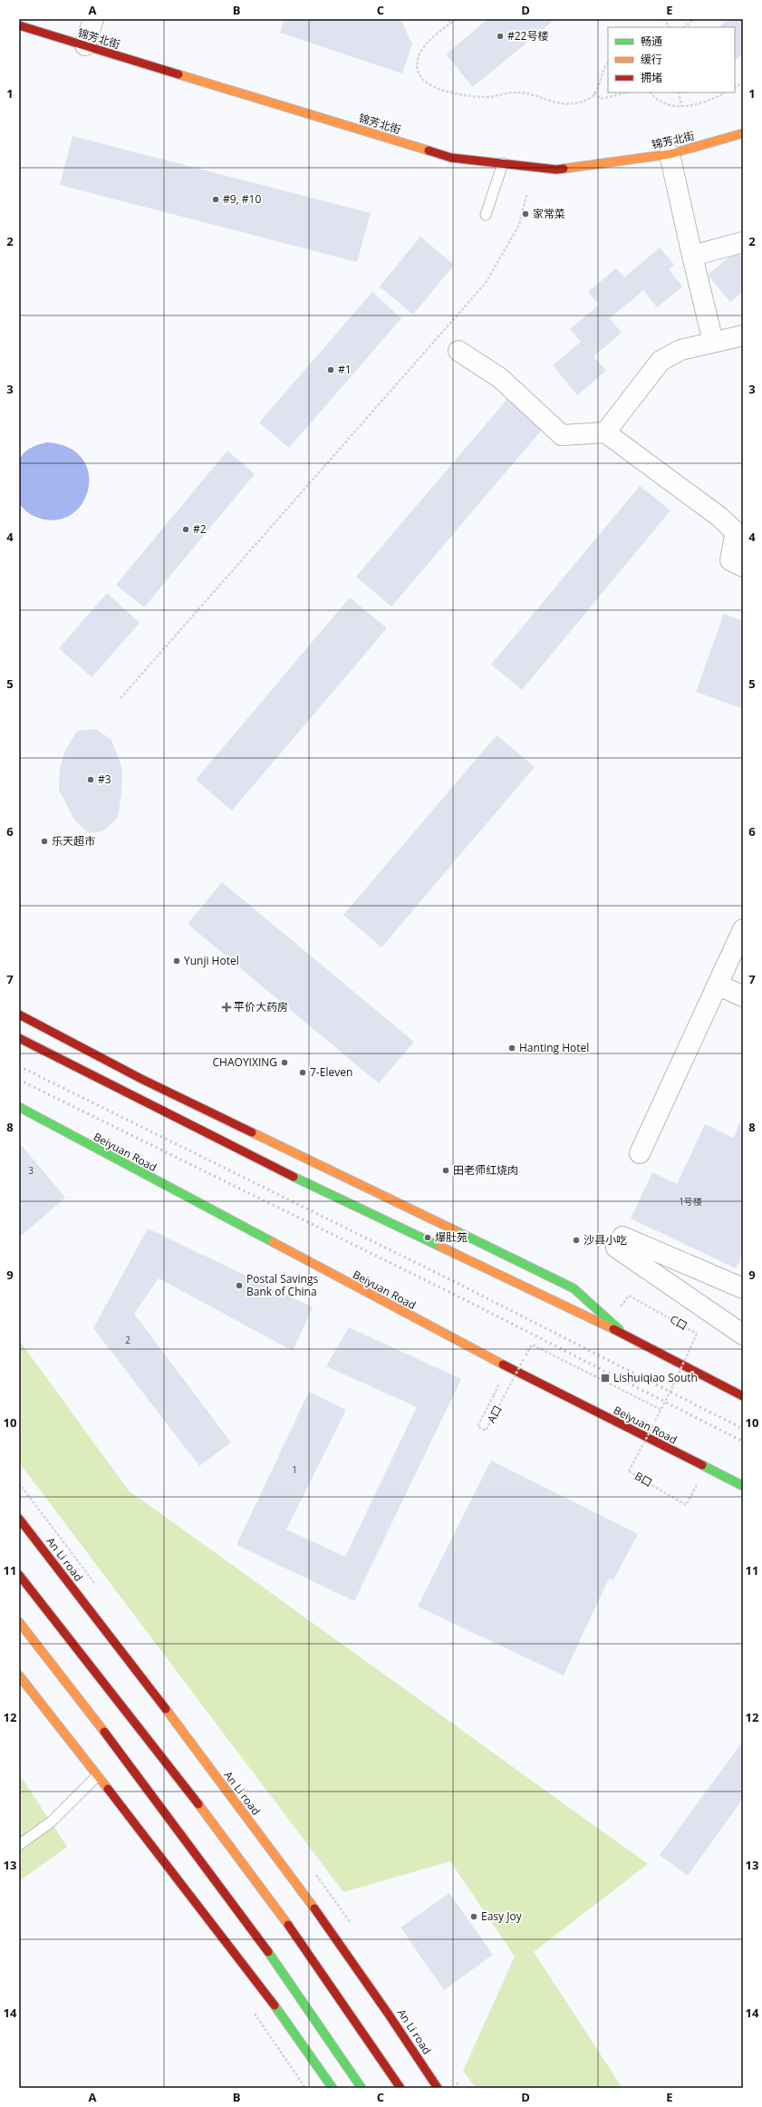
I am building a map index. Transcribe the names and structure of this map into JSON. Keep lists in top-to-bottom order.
{
  "streets": {
    "main road": ["锦芳北街", "Beiyuan Road", "An Li road"],
    "path": ["C口", "A口", "B口"]
  },
  "crossings": [
    ["Beiyuan Road", "B口"],
    ["C口", "A口"],
    ["C口", "B口"],
    ["A口", "B口"]
  ],
  "places": {
    "other": [
      "#22号楼",
      "#9, #10",
      "家常菜",
      "#1",
      "#2",
      "#3",
      "乐天超市",
      "Yunji Hotel",
      "Hanting Hotel",
      "CHAOYIXING",
      "7-Eleven",
      "田老师红烧肉",
      "爆肚苑",
      "沙县小吃",
      "Postal Savings Bank of China",
      "Easy Joy"
    ],
    "health": ["平价大药房"],
    "transit": ["Lishuiqiao South"]
  },
  "house_numbers": [
    "3",
    "1号楼",
    "2",
    "1"
  ],
  "legend": ["畅通", "缓行", "拥堵"],
  "grid": {
    "columns": [
      "A",
      "B",
      "C",
      "D",
      "E"
    ],
    "rows": [
      "1",
      "2",
      "3",
      "4",
      "5",
      "6",
      "7",
      "8",
      "9",
      "10",
      "11",
      "12",
      "13",
      "14"
    ]
  }
}
